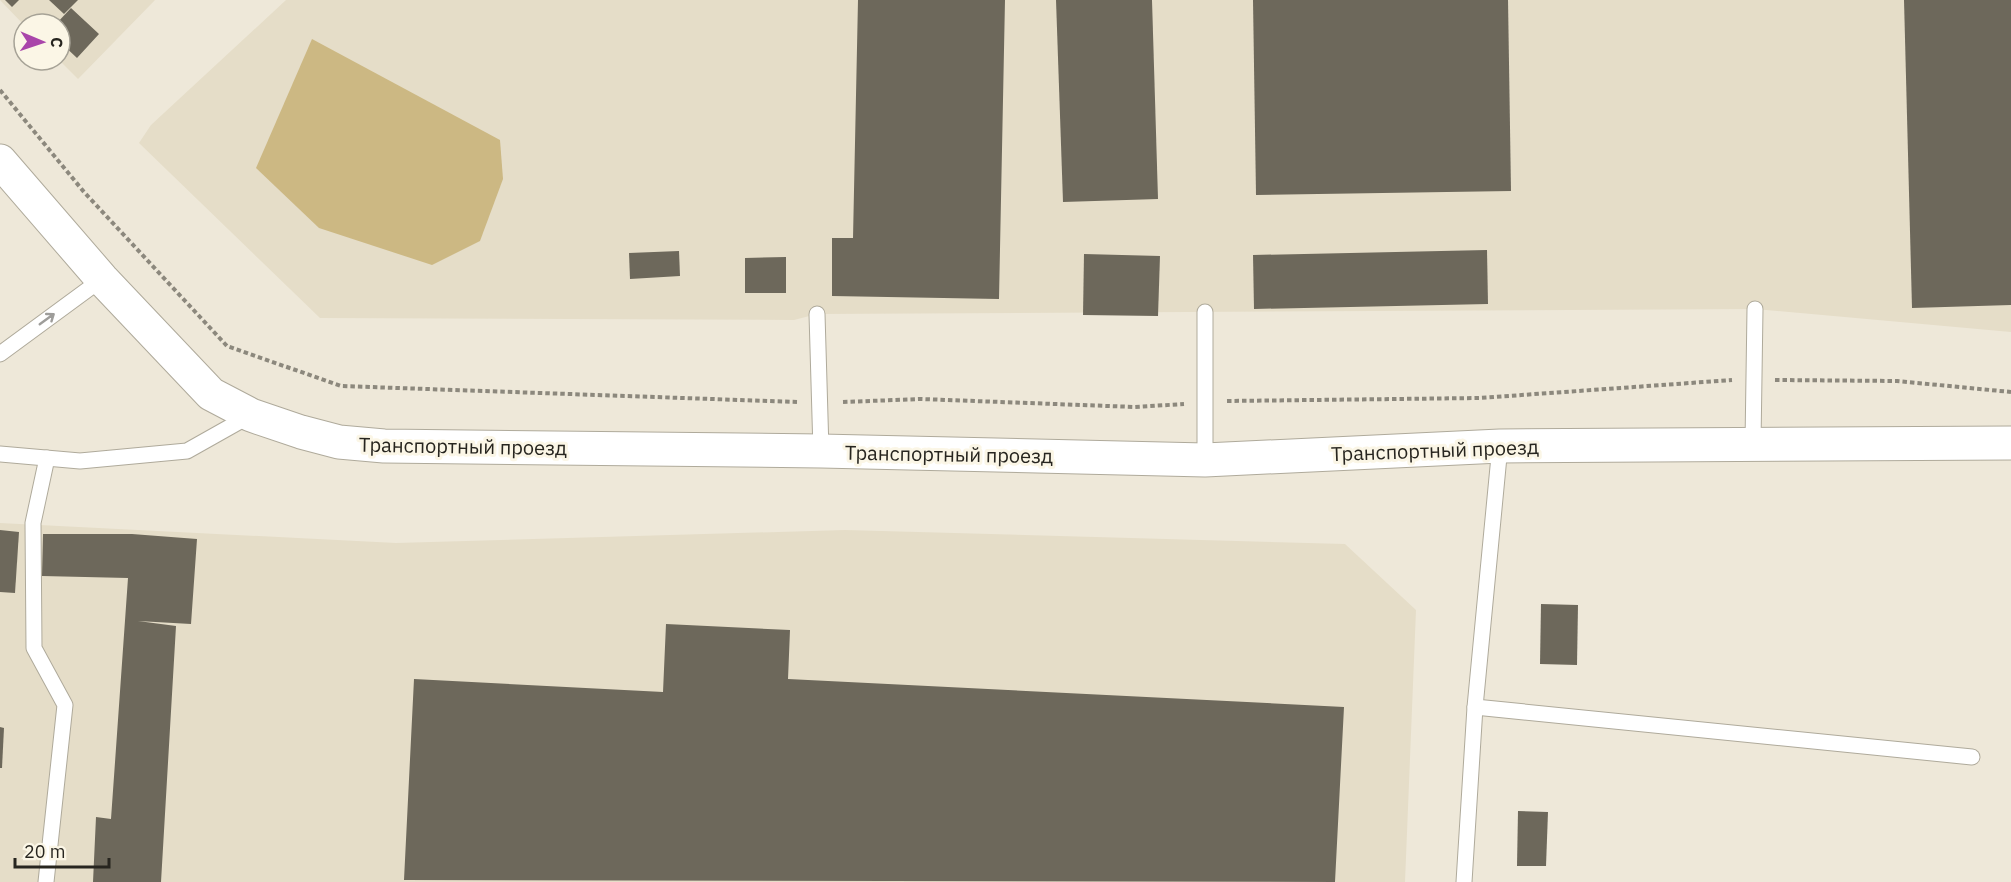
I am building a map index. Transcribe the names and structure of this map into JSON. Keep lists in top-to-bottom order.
{
  "streets": {
    "main road": ["Транспортный проезд"]
  },
  "scale_bar": "20 m",
  "north": "right"
}
